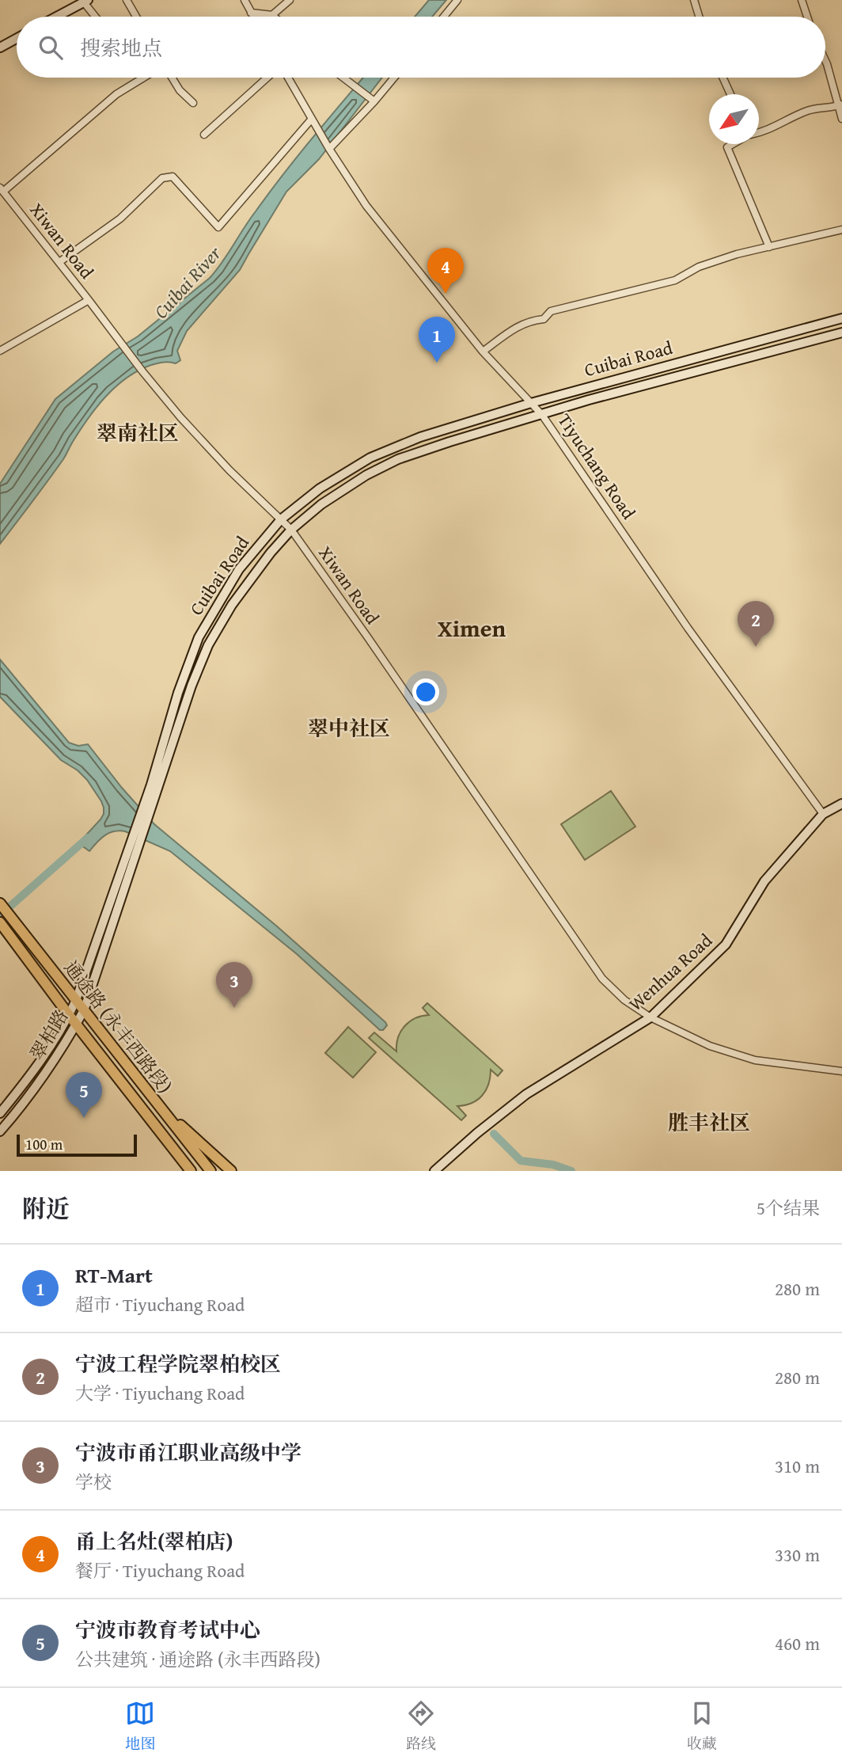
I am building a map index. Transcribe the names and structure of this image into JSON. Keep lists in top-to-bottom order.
{
  "streets": {
    "main road": [
      "Cuibai Road",
      "Wenhua Road",
      "通途路 (永丰西路段)",
      "翠柏路"
    ],
    "street": ["Xiwan Road", "Tiyuchang Road"]
  },
  "crossings": [
    ["Xiwan Road", "Cuibai Road"],
    ["Xiwan Road", "Wenhua Road"],
    ["Cuibai Road", "Tiyuchang Road"],
    ["Cuibai Road", "通途路 (永丰西路段)"],
    ["Cuibai Road", "翠柏路"],
    ["Tiyuchang Road", "Wenhua Road"],
    ["通途路 (永丰西路段)", "翠柏路"]
  ],
  "districts": [
    "翠南社区",
    "Ximen",
    "翠中社区",
    "胜丰社区"
  ],
  "water": ["Cuibai River"],
  "scale_bar": "100 m",
  "north": "bottom left",
  "page": {
    "search": "搜索地点",
    "pins": [
      "4",
      "1",
      "2",
      "3",
      "5"
    ],
    "scale": "100 m",
    "heading": ["附近", "5个结果"],
    "list": [
      {
        "mark": "1",
        "name": "RT-Mart",
        "note": "超市 · Tiyuchang Road",
        "value": "280 m"
      },
      {
        "mark": "2",
        "name": "宁波工程学院翠柏校区",
        "note": "大学 · Tiyuchang Road",
        "value": "280 m"
      },
      {
        "mark": "3",
        "name": "宁波市甬江职业高级中学",
        "note": "学校",
        "value": "310 m"
      },
      {
        "mark": "4",
        "name": "甬上名灶(翠柏店)",
        "note": "餐厅 · Tiyuchang Road",
        "value": "330 m"
      },
      {
        "mark": "5",
        "name": "宁波市教育考试中心",
        "note": "公共建筑 · 通途路 (永丰西路段)",
        "value": "460 m"
      }
    ],
    "nav": ["地图", "路线", "收藏"]
  }
}
